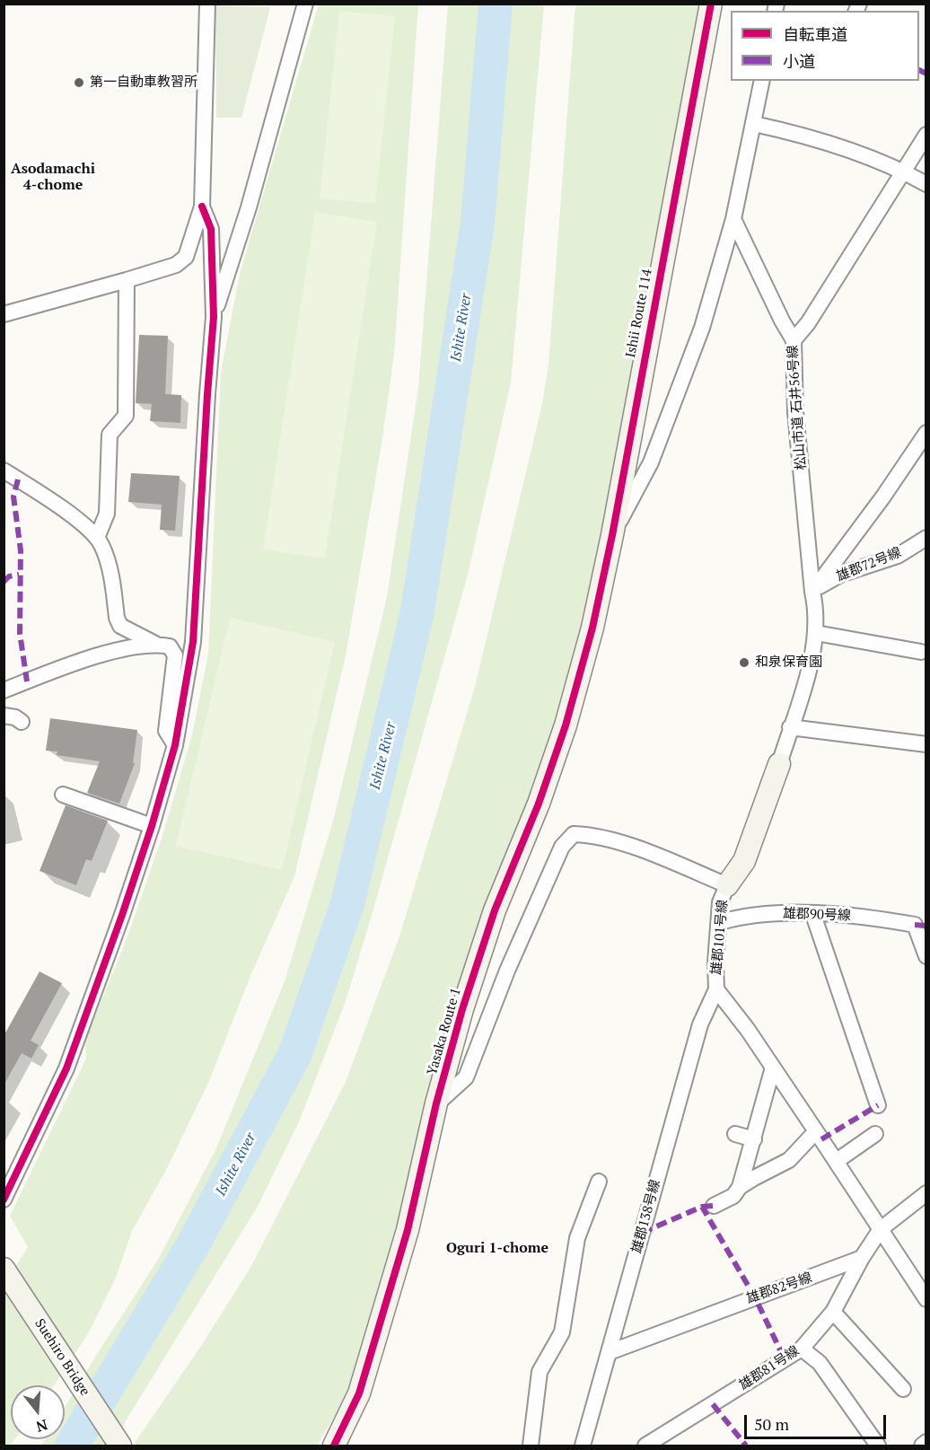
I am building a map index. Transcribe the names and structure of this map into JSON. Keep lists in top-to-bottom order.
{
  "streets": {
    "street": [
      "Ishii Route 114",
      "松山市道 石井56号線",
      "雄郡72号線",
      "雄郡90号線",
      "雄郡101号線",
      "Yasaka Route 1",
      "雄郡138号線",
      "雄郡82号線",
      "Suehiro Bridge",
      "雄郡81号線"
    ]
  },
  "crossings": [
    ["Ishii Route 114", "Yasaka Route 1"],
    ["松山市道 石井56号線", "雄郡72号線"],
    ["雄郡90号線", "雄郡101号線"],
    ["雄郡101号線", "Yasaka Route 1"],
    ["雄郡101号線", "雄郡138号線"],
    ["雄郡138号線", "雄郡82号線"],
    ["雄郡82号線", "雄郡81号線"]
  ],
  "districts": ["Asodamachi 4-chome", "Oguri 1-chome"],
  "water": ["Ishite River"],
  "places": ["第一自動車教習所", "和泉保育園"],
  "legend": ["自転車道", "小道"],
  "scale_bar": "50 m",
  "north": "bottom"
}
